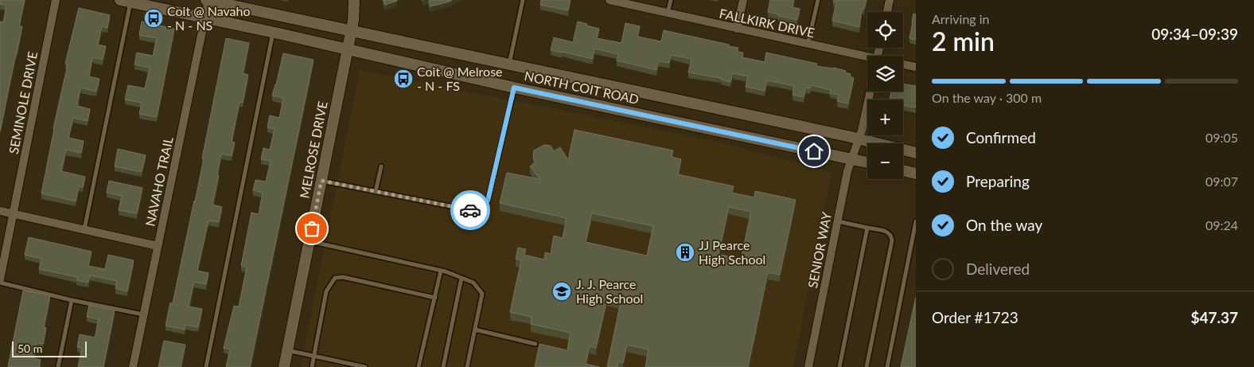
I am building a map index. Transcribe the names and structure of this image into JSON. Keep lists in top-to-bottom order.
{
  "streets": {
    "main road": ["NORTH COIT ROAD", "MELROSE DRIVE"],
    "street": [
      "FALLKIRK DRIVE",
      "SEMINOLE DRIVE",
      "NAVAHO TRAIL",
      "SENIOR WAY"
    ]
  },
  "crossings": [
    ["NORTH COIT ROAD", "MELROSE DRIVE"],
    ["NORTH COIT ROAD", "NAVAHO TRAIL"],
    ["NORTH COIT ROAD", "SENIOR WAY"]
  ],
  "places": {
    "bus stop": ["Coit @ Navaho - N - NS", "Coit @ Melrose - N - FS"],
    "building": ["JJ Pearce High School"],
    "school or university": ["J. J. Pearce High School"]
  },
  "scale_bar": "50 m",
  "page": {
    "heading": ["2 min", "Arriving in", "09:34–09:39"],
    "panel": ["Order #1723", "$47.37"],
    "map_buttons": ["+", "−"],
    "bar": "On the way · 300 m",
    "list": [
      ["Confirmed", "09:05"],
      ["Preparing", "09:07"],
      ["On the way", "09:24"],
      "Delivered"
    ],
    "scale": "50 m"
  }
}
